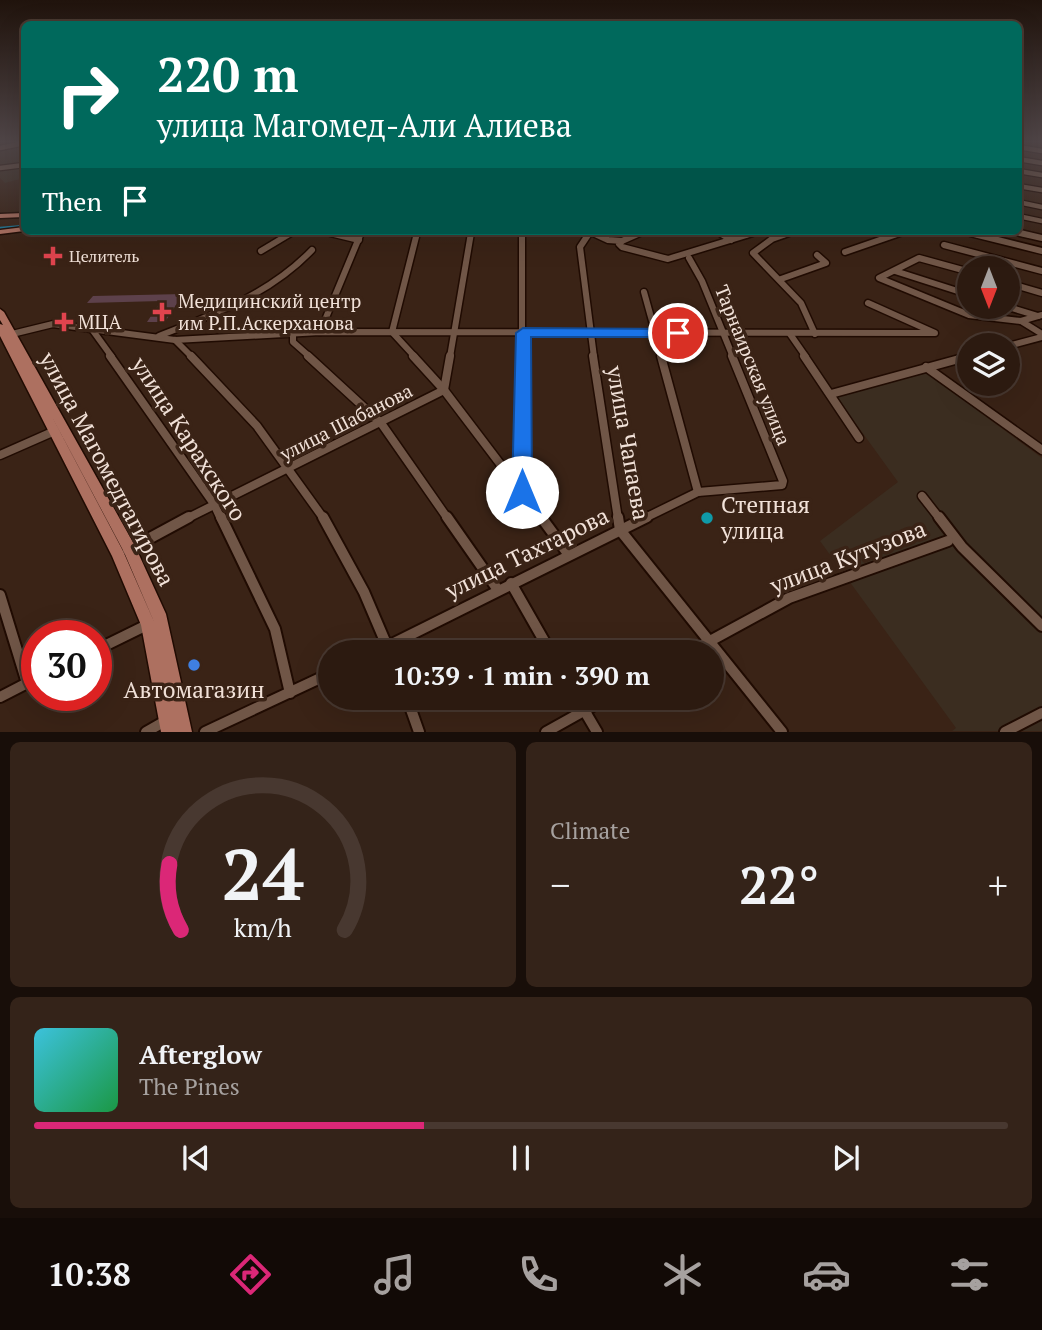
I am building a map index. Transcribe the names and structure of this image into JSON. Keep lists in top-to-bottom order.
{
  "streets": {
    "main road": ["улица Магомедтагирова"],
    "street": [
      "Тарнаирская улица",
      "улица Шабанова",
      "улица Карахского",
      "улица Чапаева",
      "улица Тахтарова",
      "улица Кутузова"
    ]
  },
  "crossings": [
    ["Тарнаирская улица", "улица Тахтарова"],
    ["улица Шабанова", "улица Карахского"],
    ["улица Шабанова", "улица Магомедтагирова"],
    ["улица Чапаева", "улица Тахтарова"]
  ],
  "places": {
    "health": ["Целитель", "Медицинский центр им Р.П.Аскерханова", "МЦА"],
    "other": ["Степная улица", "Автомагазин"]
  },
  "north": "bottom",
  "page": {
    "turn": ["220 m", "улица Магомед-Али Алиева"],
    "then": "Then",
    "limit": "30",
    "trip": "10:39 · 1 min · 390 m",
    "tile": "Climate",
    "heat": ["−", "22°", "+"],
    "song": ["Afterglow", "The Pines"],
    "tabs": "10:38",
    "gauge": ["24", "km/h"]
  }
}
